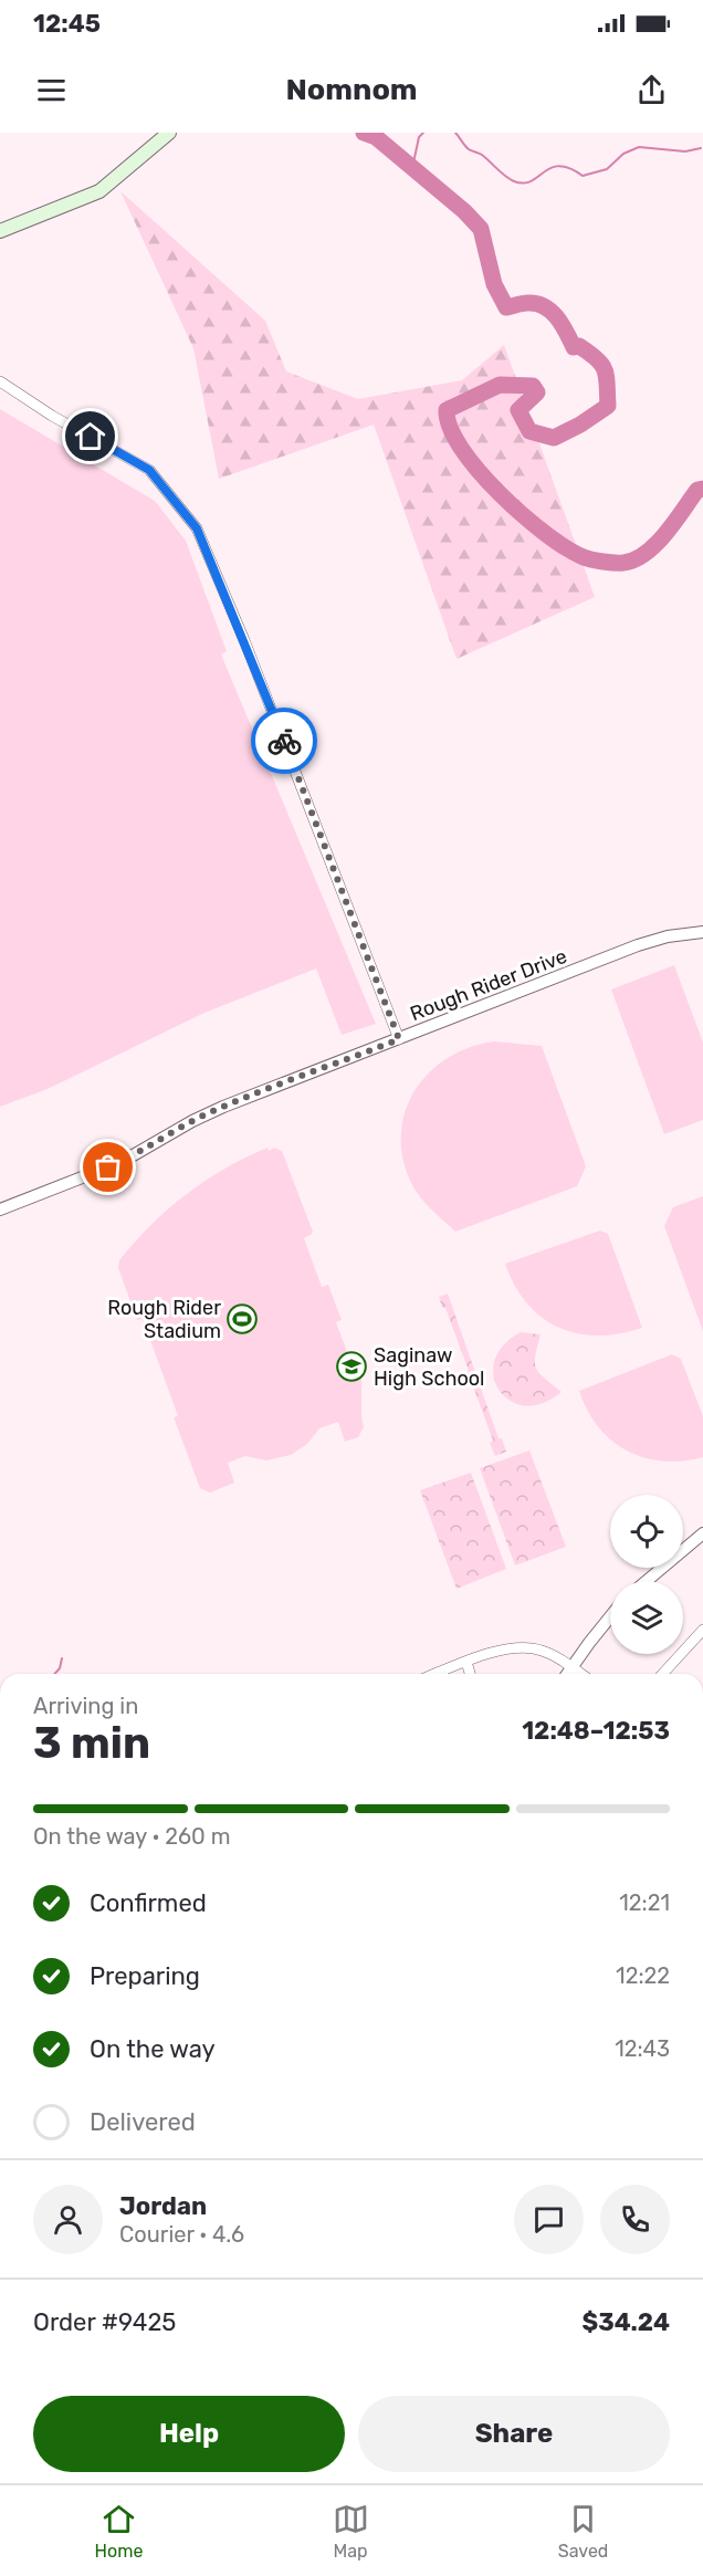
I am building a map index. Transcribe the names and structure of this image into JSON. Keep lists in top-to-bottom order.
{
  "streets": {
    "street": ["Rough Rider Drive"]
  },
  "places": {
    "sports": ["Rough Rider Stadium"],
    "school or university": ["Saginaw High School"]
  },
  "page": {
    "status": "12:45",
    "header": "Nomnom",
    "heading": ["3 min", "Arriving in", "12:48–12:53"],
    "panel": [
      "Jordan",
      "Courier · 4.6",
      "Order #9425",
      "$34.24"
    ],
    "bar": "On the way · 260 m",
    "list": [
      ["Confirmed", "12:21"],
      ["Preparing", "12:22"],
      ["On the way", "12:43"],
      "Delivered"
    ],
    "buttons": ["Help", "Share"],
    "tabs": ["Home", "Map", "Saved"]
  }
}
